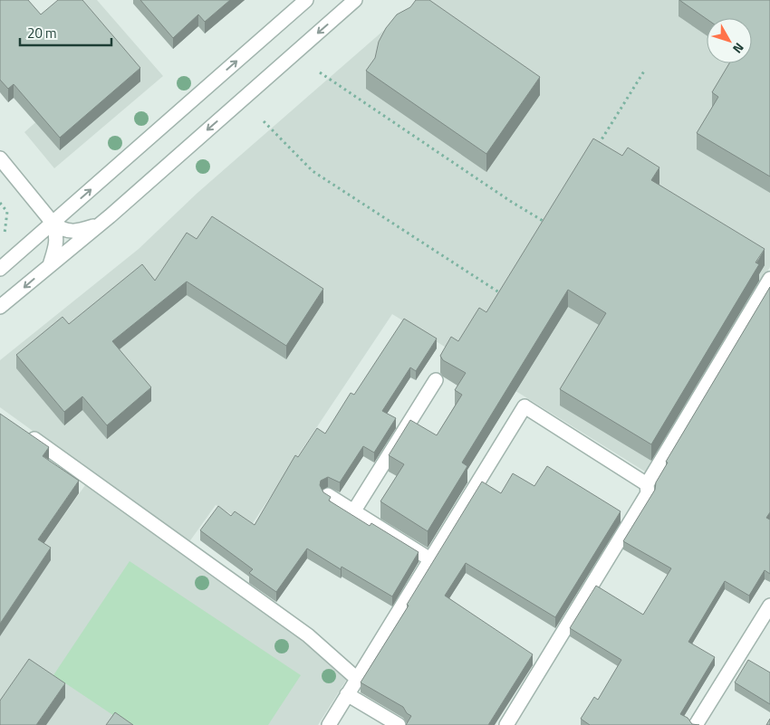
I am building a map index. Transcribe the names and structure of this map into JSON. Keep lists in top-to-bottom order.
{
  "scale_bar": "20 m",
  "north": "bottom right"
}
